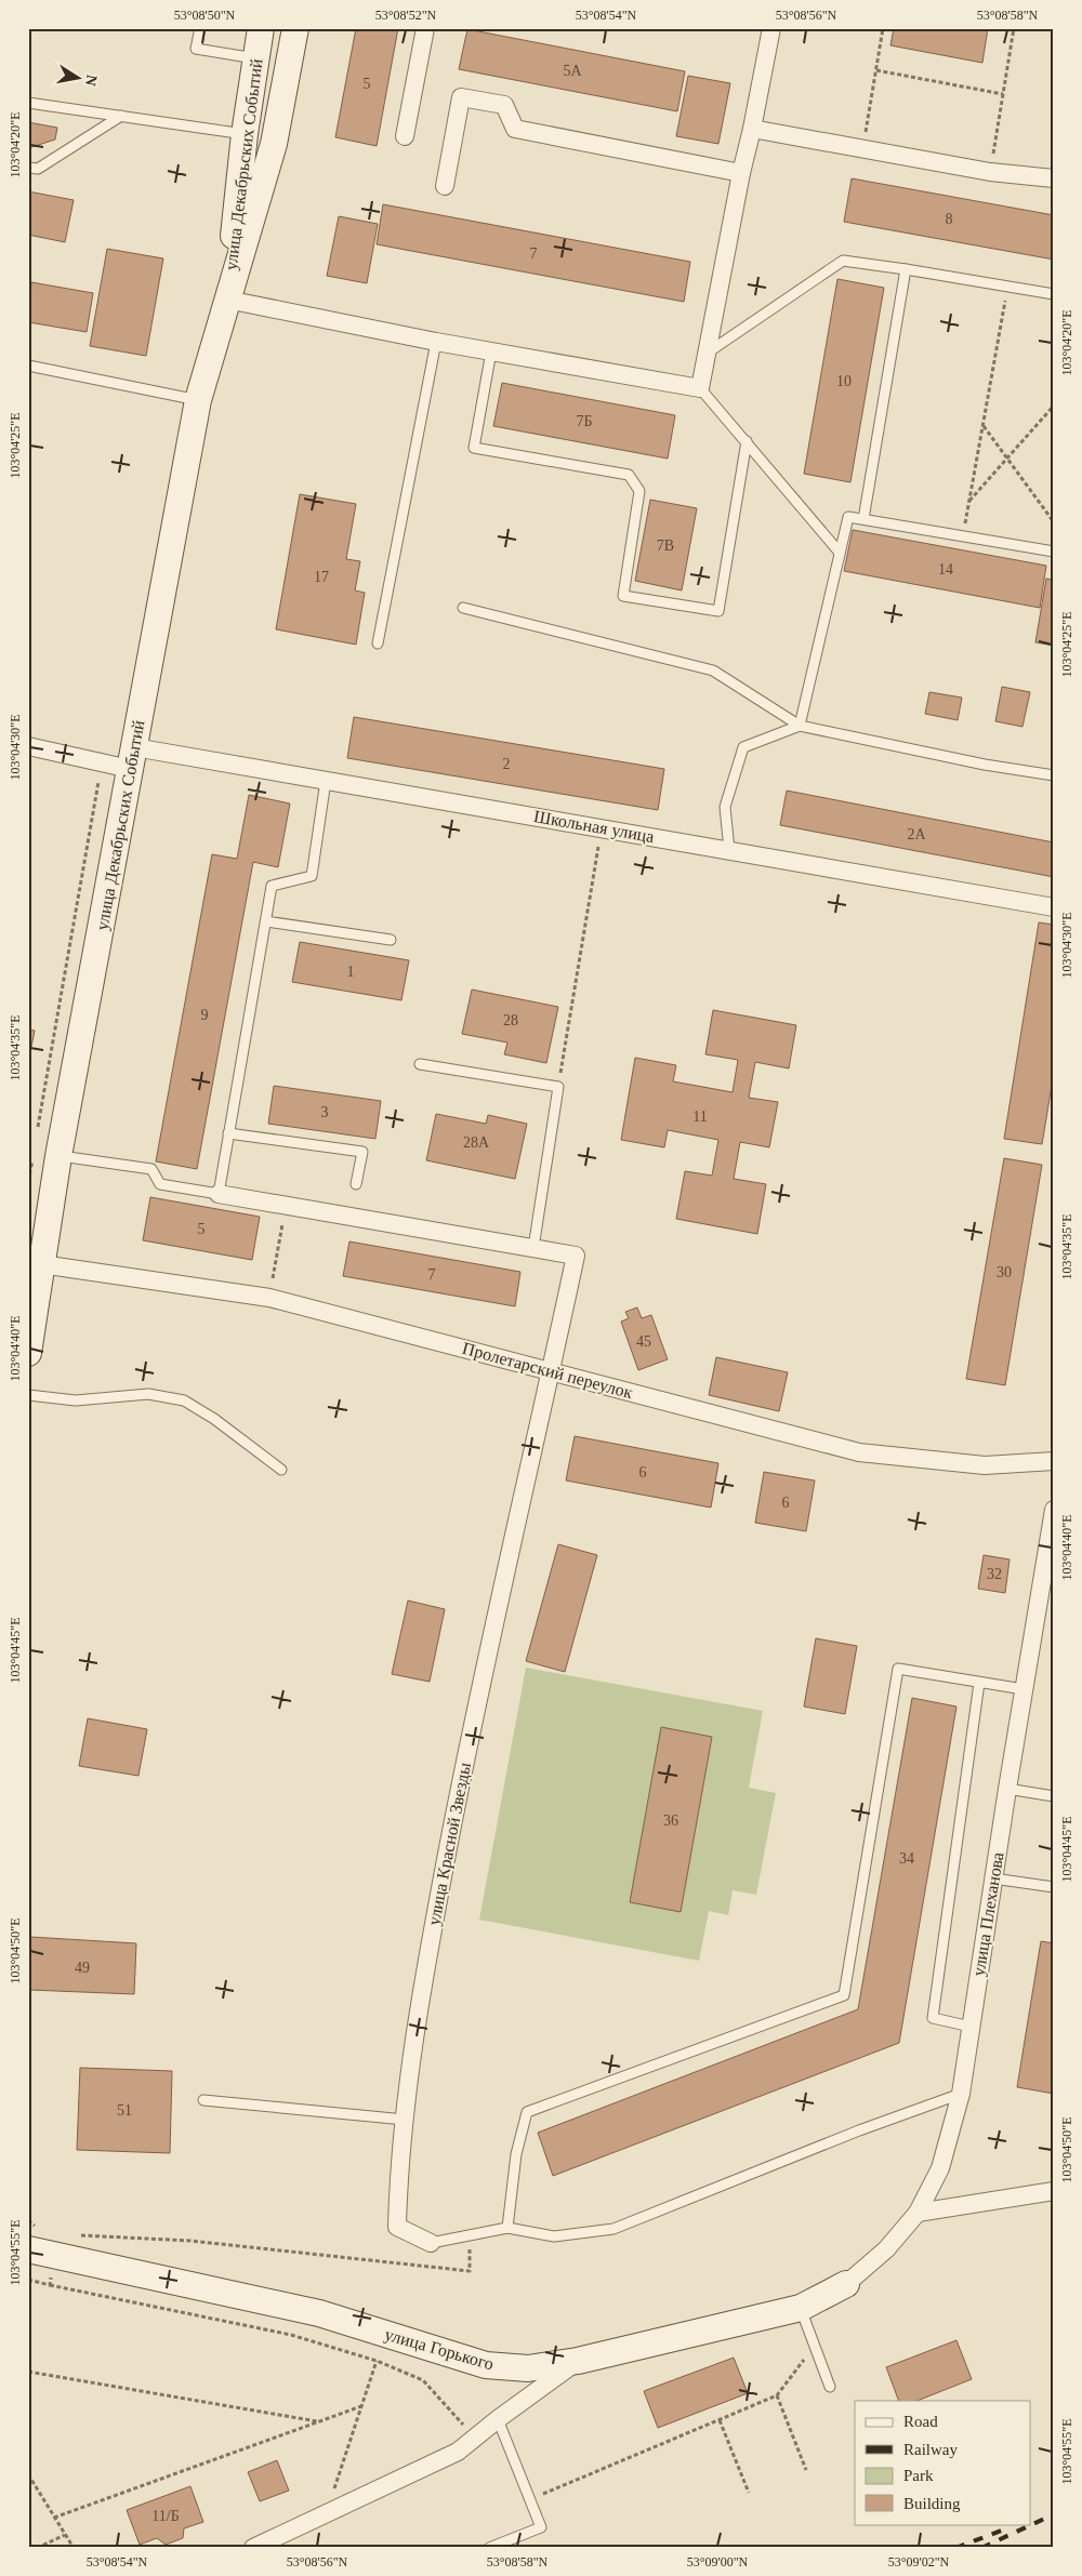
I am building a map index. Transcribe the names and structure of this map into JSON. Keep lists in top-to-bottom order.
{
  "streets": {
    "street": [
      "улица Декабрьских Событий",
      "Школьная улица",
      "Пролетарский переулок",
      "улица Красной Звезды",
      "улица Плеханова",
      "улица Горького"
    ]
  },
  "crossings": [
    ["улица Декабрьских Событий", "Школьная улица"],
    ["улица Декабрьских Событий", "Пролетарский переулок"],
    ["Пролетарский переулок", "улица Красной Звезды"],
    ["улица Плеханова", "улица Горького"]
  ],
  "house_numbers": [
    "5А",
    "5",
    "8",
    "7",
    "10",
    "7Б",
    "7В",
    "14",
    "17",
    "2",
    "2А",
    "1",
    "9",
    "28",
    "3",
    "11",
    "28А",
    "5",
    "30",
    "7",
    "45",
    "6",
    "6",
    "32",
    "36",
    "34",
    "49",
    "51",
    "11/Б"
  ],
  "legend": [
    "Road",
    "Railway",
    "Park",
    "Building"
  ],
  "north": "right",
  "coordinates": [
    "53°08'50\"N",
    "53°08'52\"N",
    "53°08'54\"N",
    "53°08'56\"N",
    "53°08'58\"N",
    "103°04'20\"E",
    "103°04'25\"E",
    "103°04'30\"E",
    "103°04'35\"E",
    "103°04'40\"E",
    "103°04'45\"E",
    "103°04'50\"E",
    "103°04'55\"E",
    "53°09'00\"N",
    "53°09'02\"N"
  ]
}
